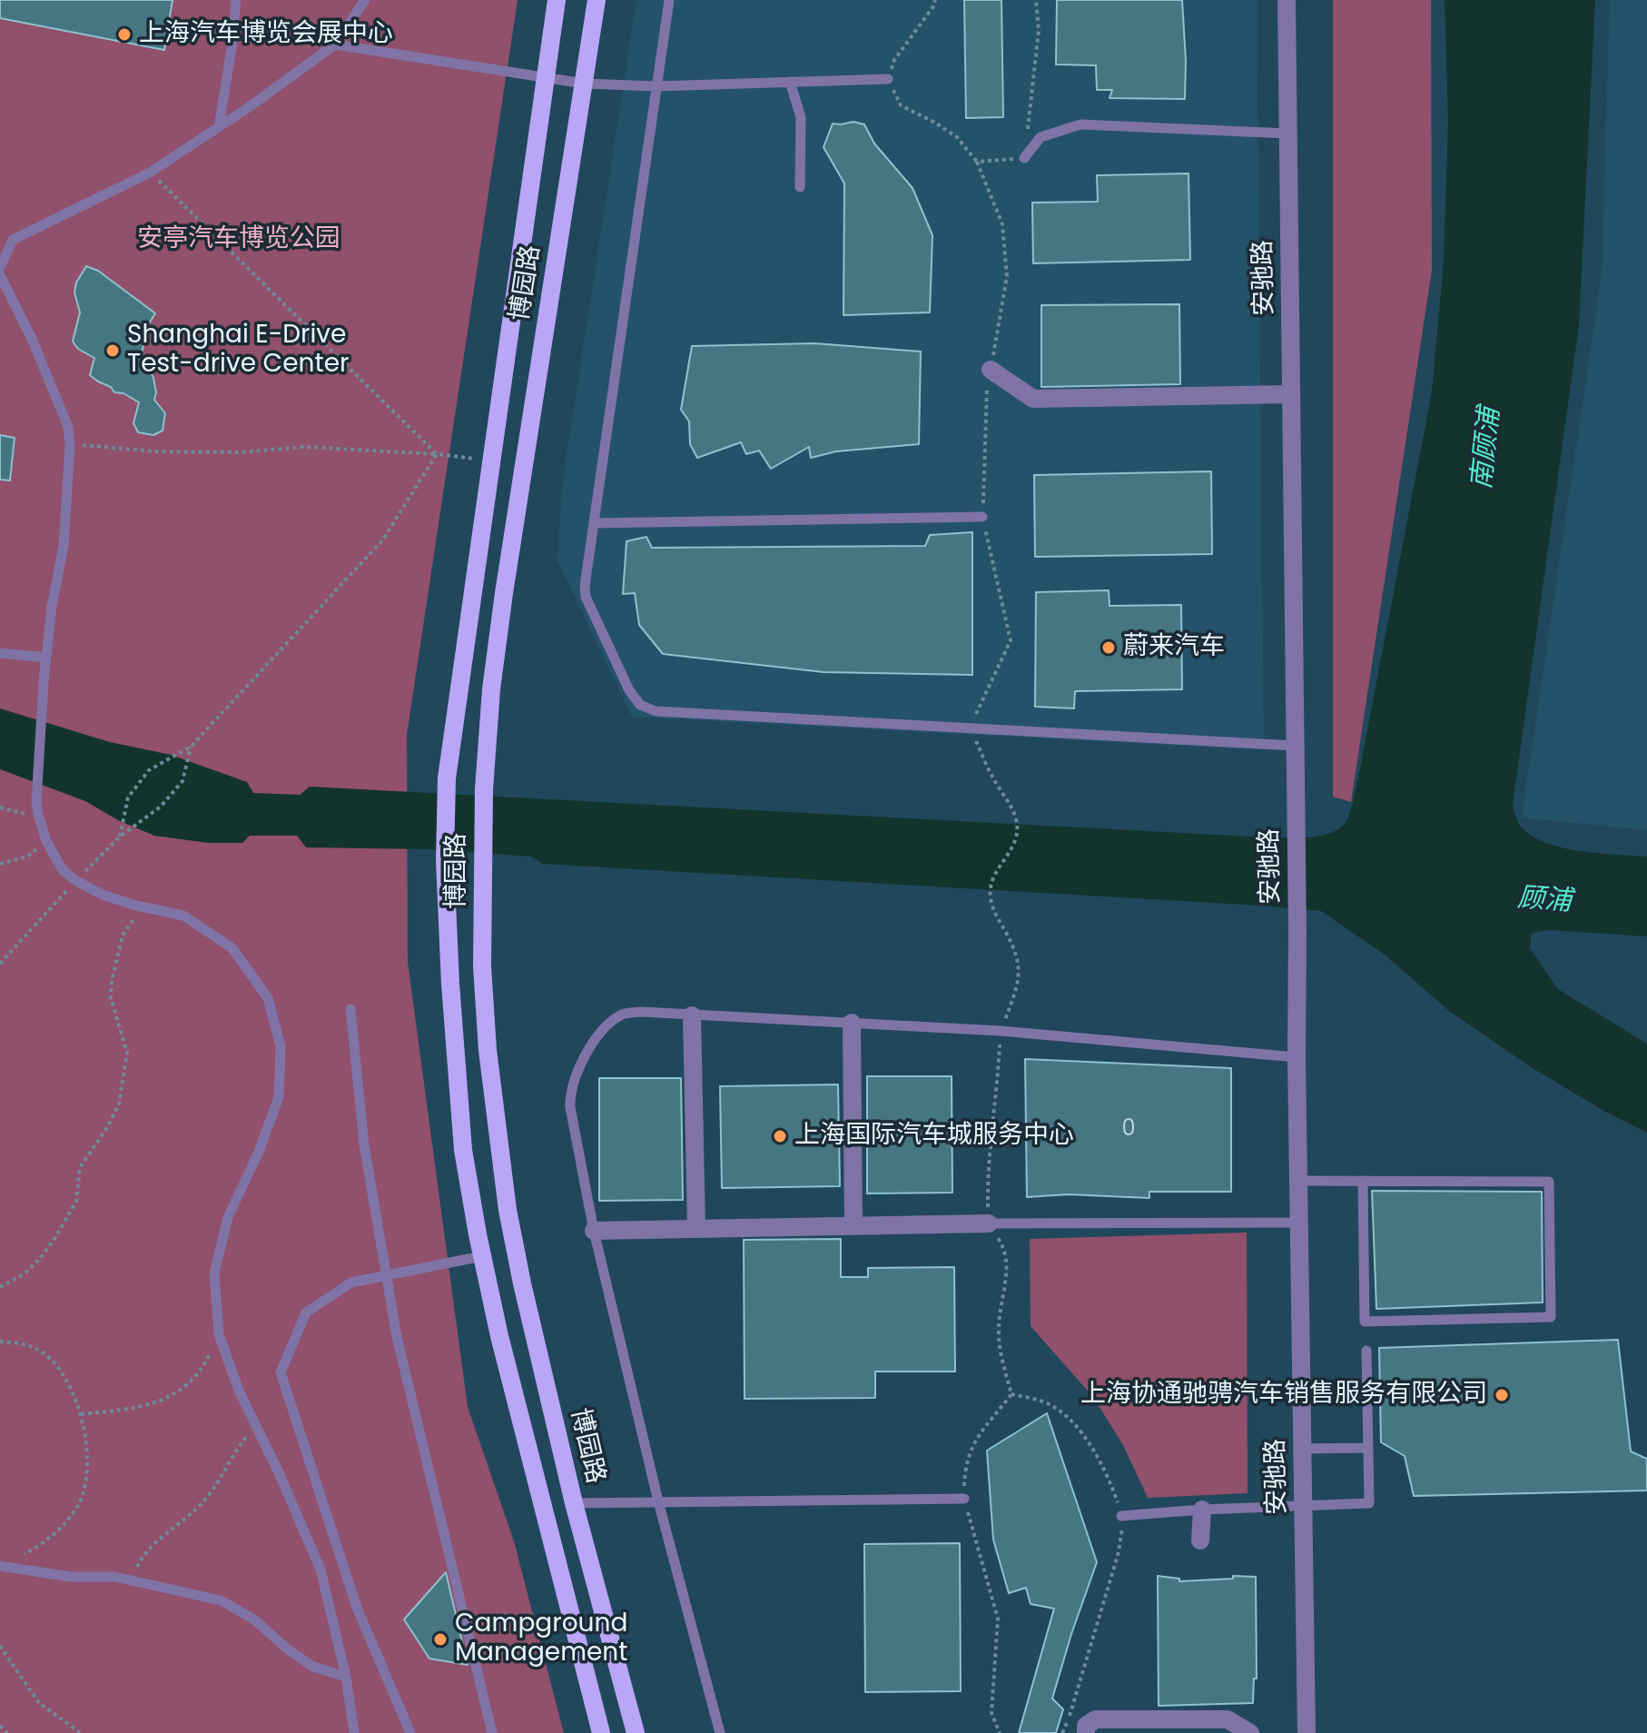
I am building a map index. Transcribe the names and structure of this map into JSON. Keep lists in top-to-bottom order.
{
  "streets": {
    "main road": ["博园路"],
    "street": ["安驰路"]
  },
  "water": ["南顾浦", "顾浦"],
  "parks": ["安亭汽车博览公园"],
  "places": [
    "上海汽车博览会展中心",
    "Shanghai E-Drive Test-drive Center",
    "蔚来汽车",
    "上海国际汽车城服务中心",
    "上海协通驰骋汽车销售服务有限公司",
    "Campground Management"
  ],
  "house_numbers": ["0"]
}
